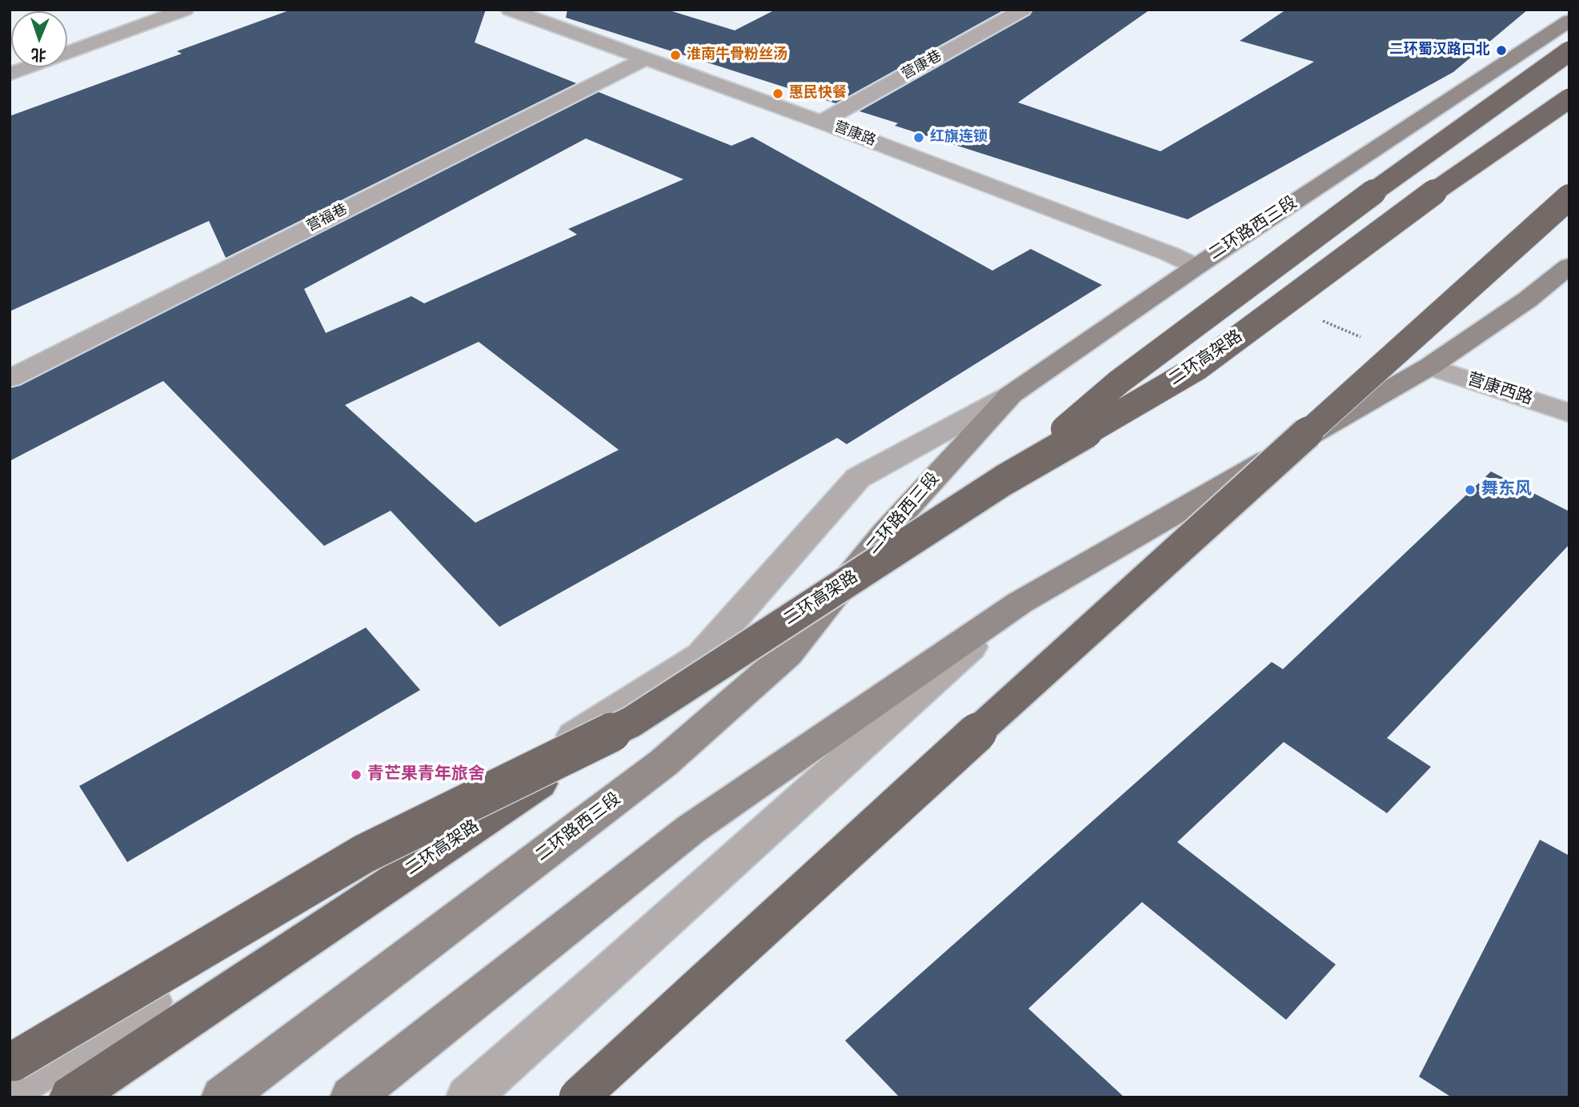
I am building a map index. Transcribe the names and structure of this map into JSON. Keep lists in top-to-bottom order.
{
  "streets": {
    "highway": ["二环高架路"],
    "main road": ["二环路西三段"],
    "street": [
      "营康巷",
      "营康路",
      "营福巷",
      "营康西路"
    ]
  },
  "crossings": [
    ["营康巷", "营康路"],
    ["营康路", "营福巷"],
    ["营康路", "二环路西三段"]
  ],
  "places": [
    "二环蜀汉路口北",
    "淮南牛骨粉丝汤",
    "惠民快餐",
    "红旗连锁",
    "舞东风",
    "青芒果青年旅舍"
  ],
  "north": "bottom"
}
